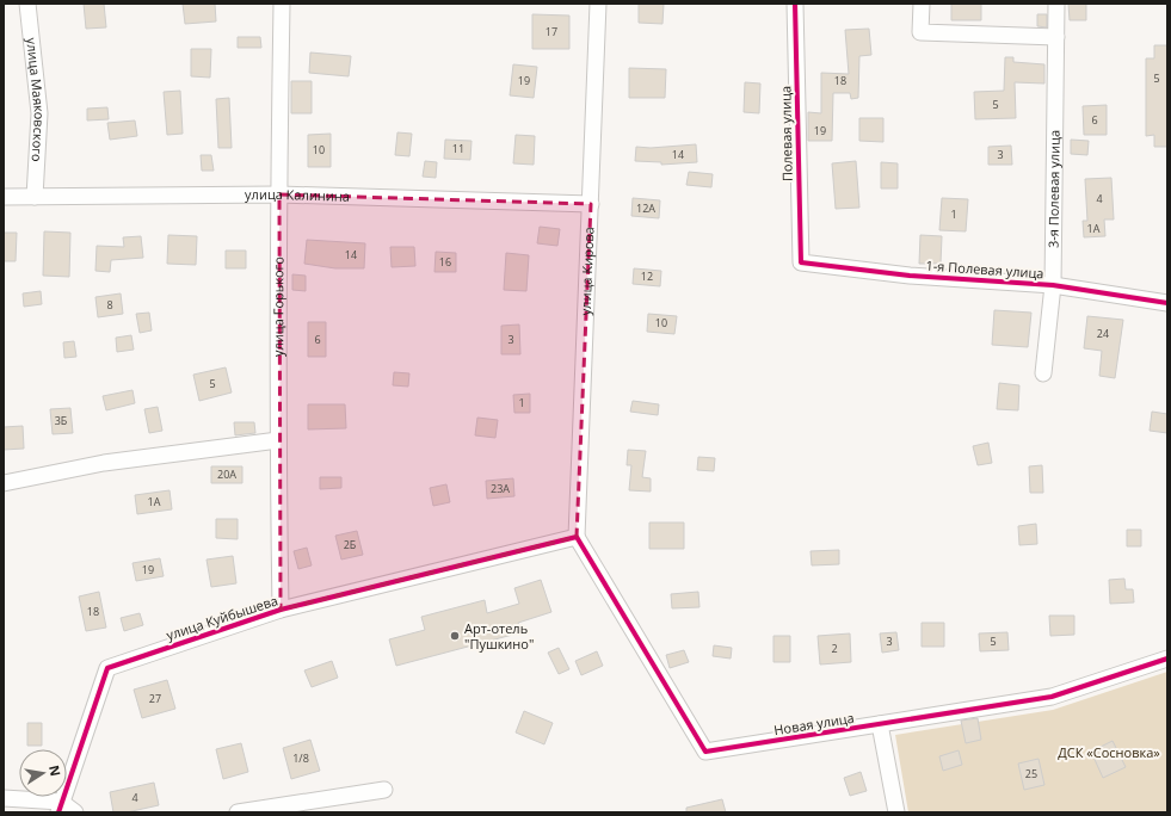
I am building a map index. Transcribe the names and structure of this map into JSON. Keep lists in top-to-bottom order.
{
  "streets": {
    "street": [
      "улица Маяковского",
      "Полевая улица",
      "3-я Полевая улица",
      "улица Калинина",
      "1-я Полевая улица",
      "улица Кирова",
      "улица Горького",
      "улица Куйбышева",
      "Новая улица"
    ]
  },
  "crossings": [
    ["улица Маяковского", "улица Калинина"],
    ["Полевая улица", "1-я Полевая улица"],
    ["3-я Полевая улица", "1-я Полевая улица"],
    ["улица Калинина", "улица Кирова"],
    ["улица Калинина", "улица Горького"],
    ["улица Кирова", "улица Куйбышева"],
    ["улица Кирова", "Новая улица"],
    ["улица Горького", "улица Куйбышева"],
    ["улица Куйбышева", "Новая улица"]
  ],
  "parks": ["ДСК «Сосновка»"],
  "places": ["Арт-отель \"Пушкино\""],
  "house_numbers": [
    "17",
    "5",
    "19",
    "18",
    "5",
    "6",
    "19",
    "11",
    "10",
    "14",
    "3",
    "4",
    "12А",
    "1",
    "1А",
    "14",
    "16",
    "12",
    "8",
    "10",
    "24",
    "6",
    "3",
    "5",
    "1",
    "3Б",
    "20А",
    "23А",
    "1А",
    "2Б",
    "19",
    "18",
    "3",
    "5",
    "2",
    "27",
    "1/8",
    "25",
    "4"
  ],
  "north": "right"
}
